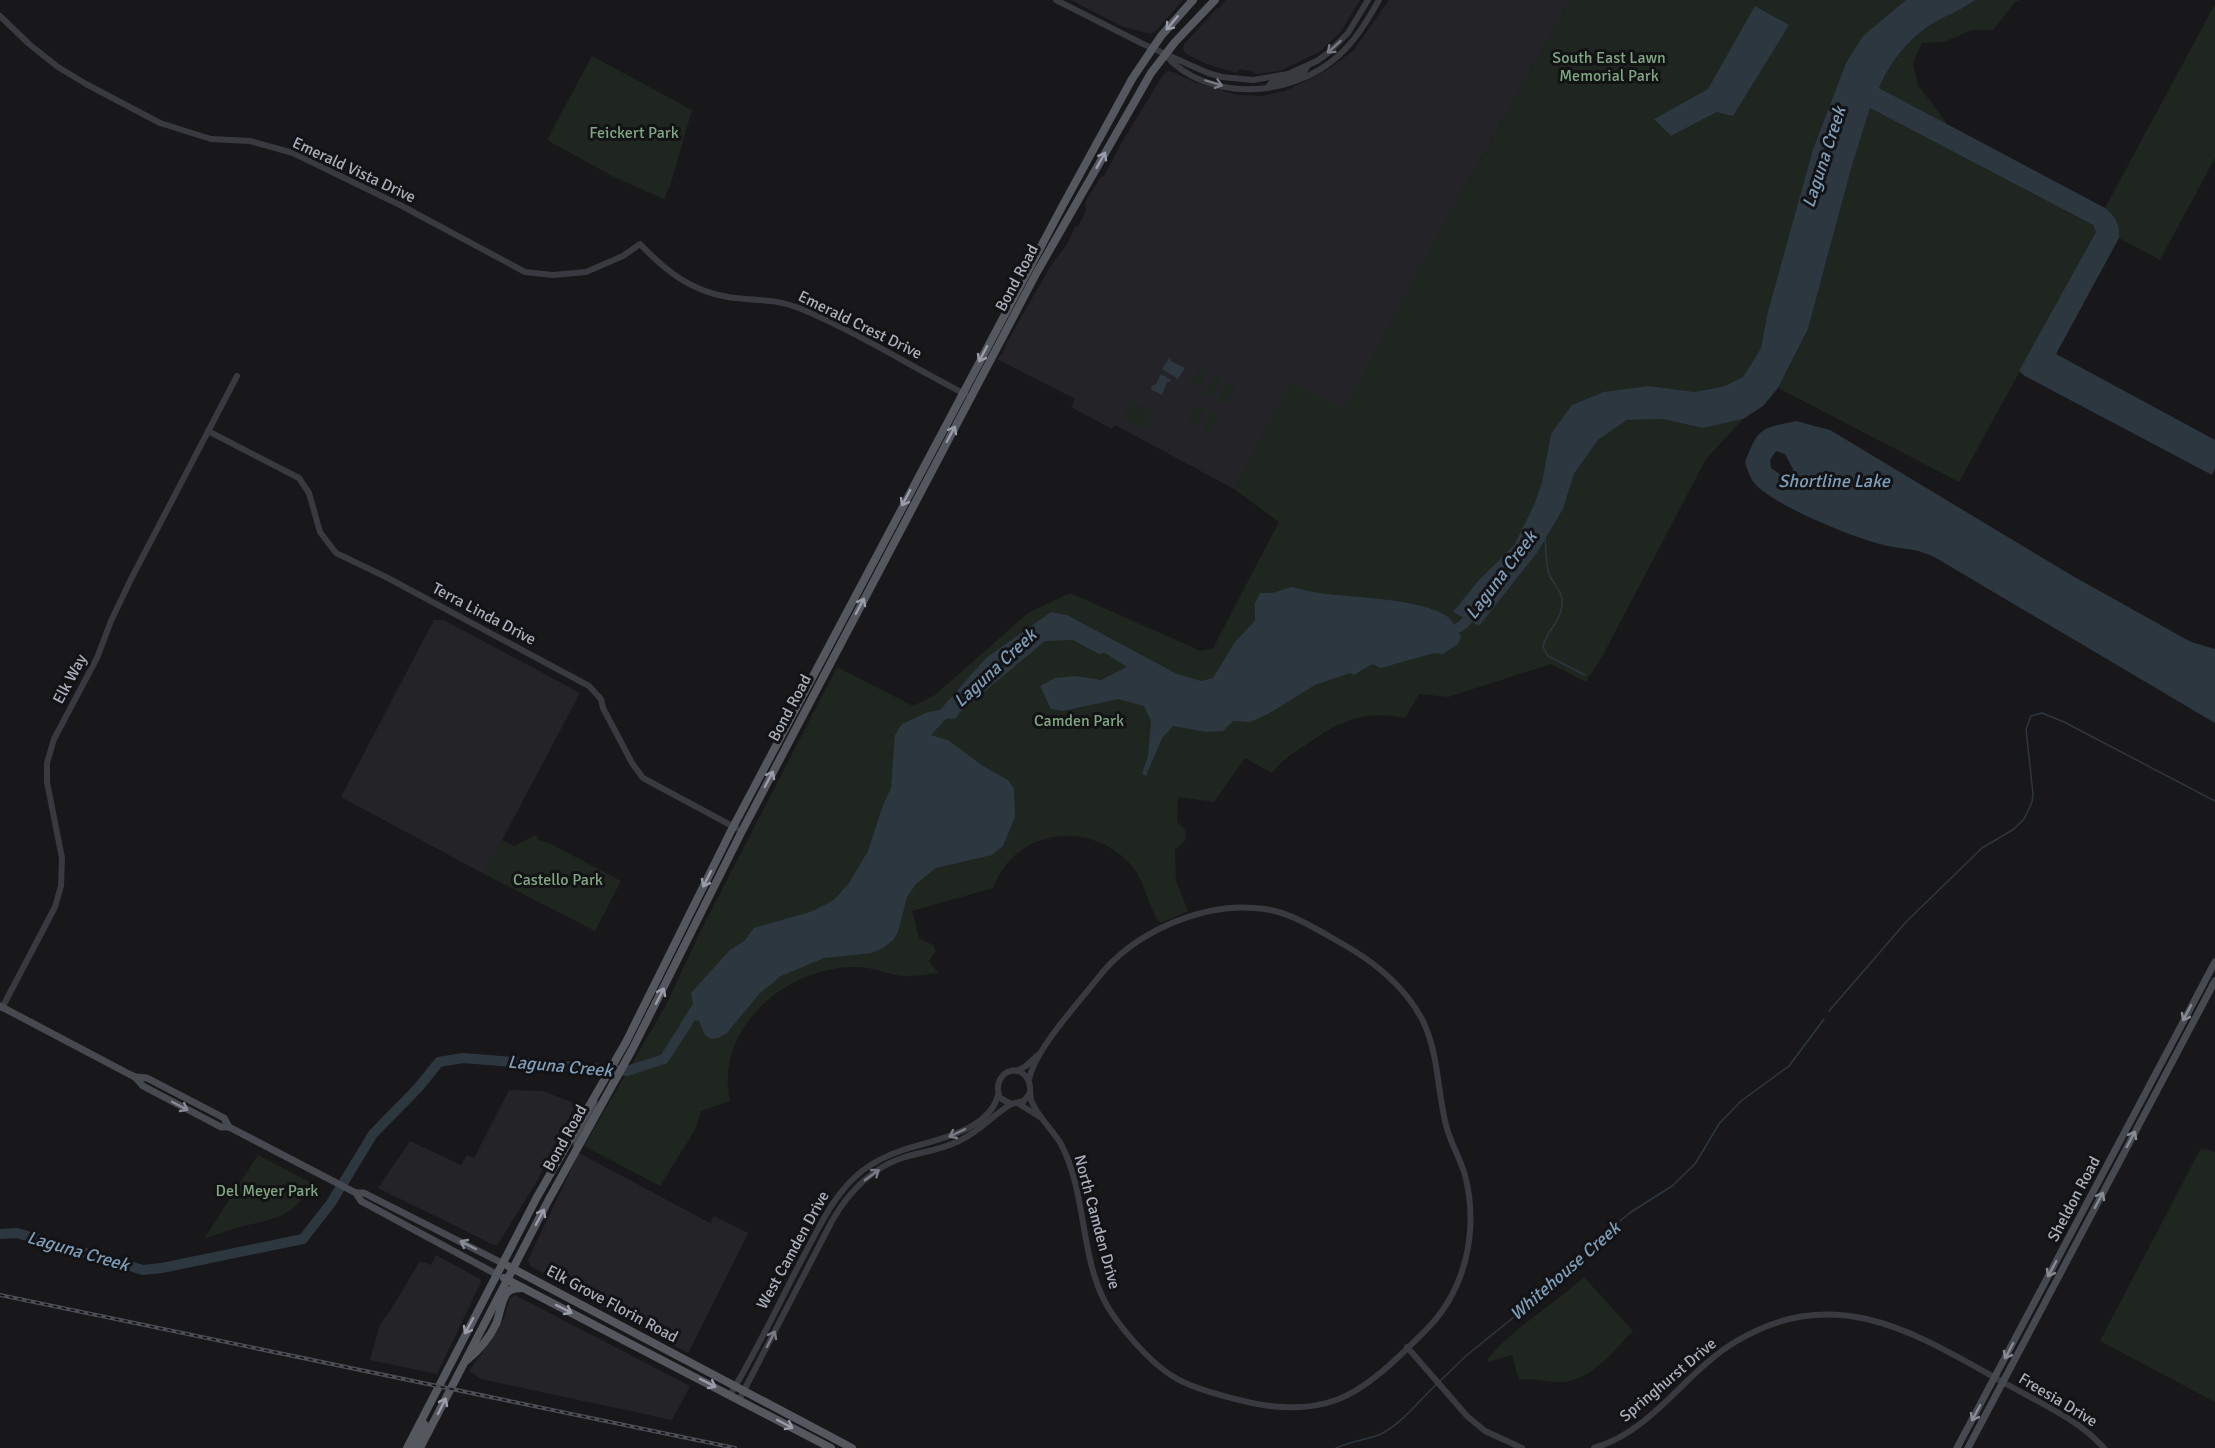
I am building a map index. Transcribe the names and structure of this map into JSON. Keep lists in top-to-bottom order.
{
  "streets": {
    "main road": ["Bond Road", "Sheldon Road", "Elk Grove Florin Road"],
    "street": [
      "Emerald Vista Drive",
      "Emerald Crest Drive",
      "Terra Linda Drive",
      "Elk Way",
      "North Camden Drive",
      "West Camden Drive",
      "Springhurst Drive",
      "Freesia Drive"
    ]
  },
  "crossings": [
    ["Emerald Vista Drive", "Emerald Crest Drive"],
    ["Bond Road", "Emerald Crest Drive"],
    ["Bond Road", "Terra Linda Drive"],
    ["Bond Road", "Elk Grove Florin Road"],
    ["Terra Linda Drive", "Elk Way"],
    ["Elk Way", "Elk Grove Florin Road"],
    ["Sheldon Road", "Springhurst Drive"],
    ["Sheldon Road", "Freesia Drive"],
    ["North Camden Drive", "West Camden Drive"],
    ["West Camden Drive", "Elk Grove Florin Road"],
    ["Springhurst Drive", "Freesia Drive"]
  ],
  "water": ["Laguna Creek", "Shortline Lake", "Whitehouse Creek"],
  "parks": [
    "South East Lawn Memorial Park",
    "Feickert Park",
    "Camden Park",
    "Castello Park",
    "Del Meyer Park"
  ]
}
